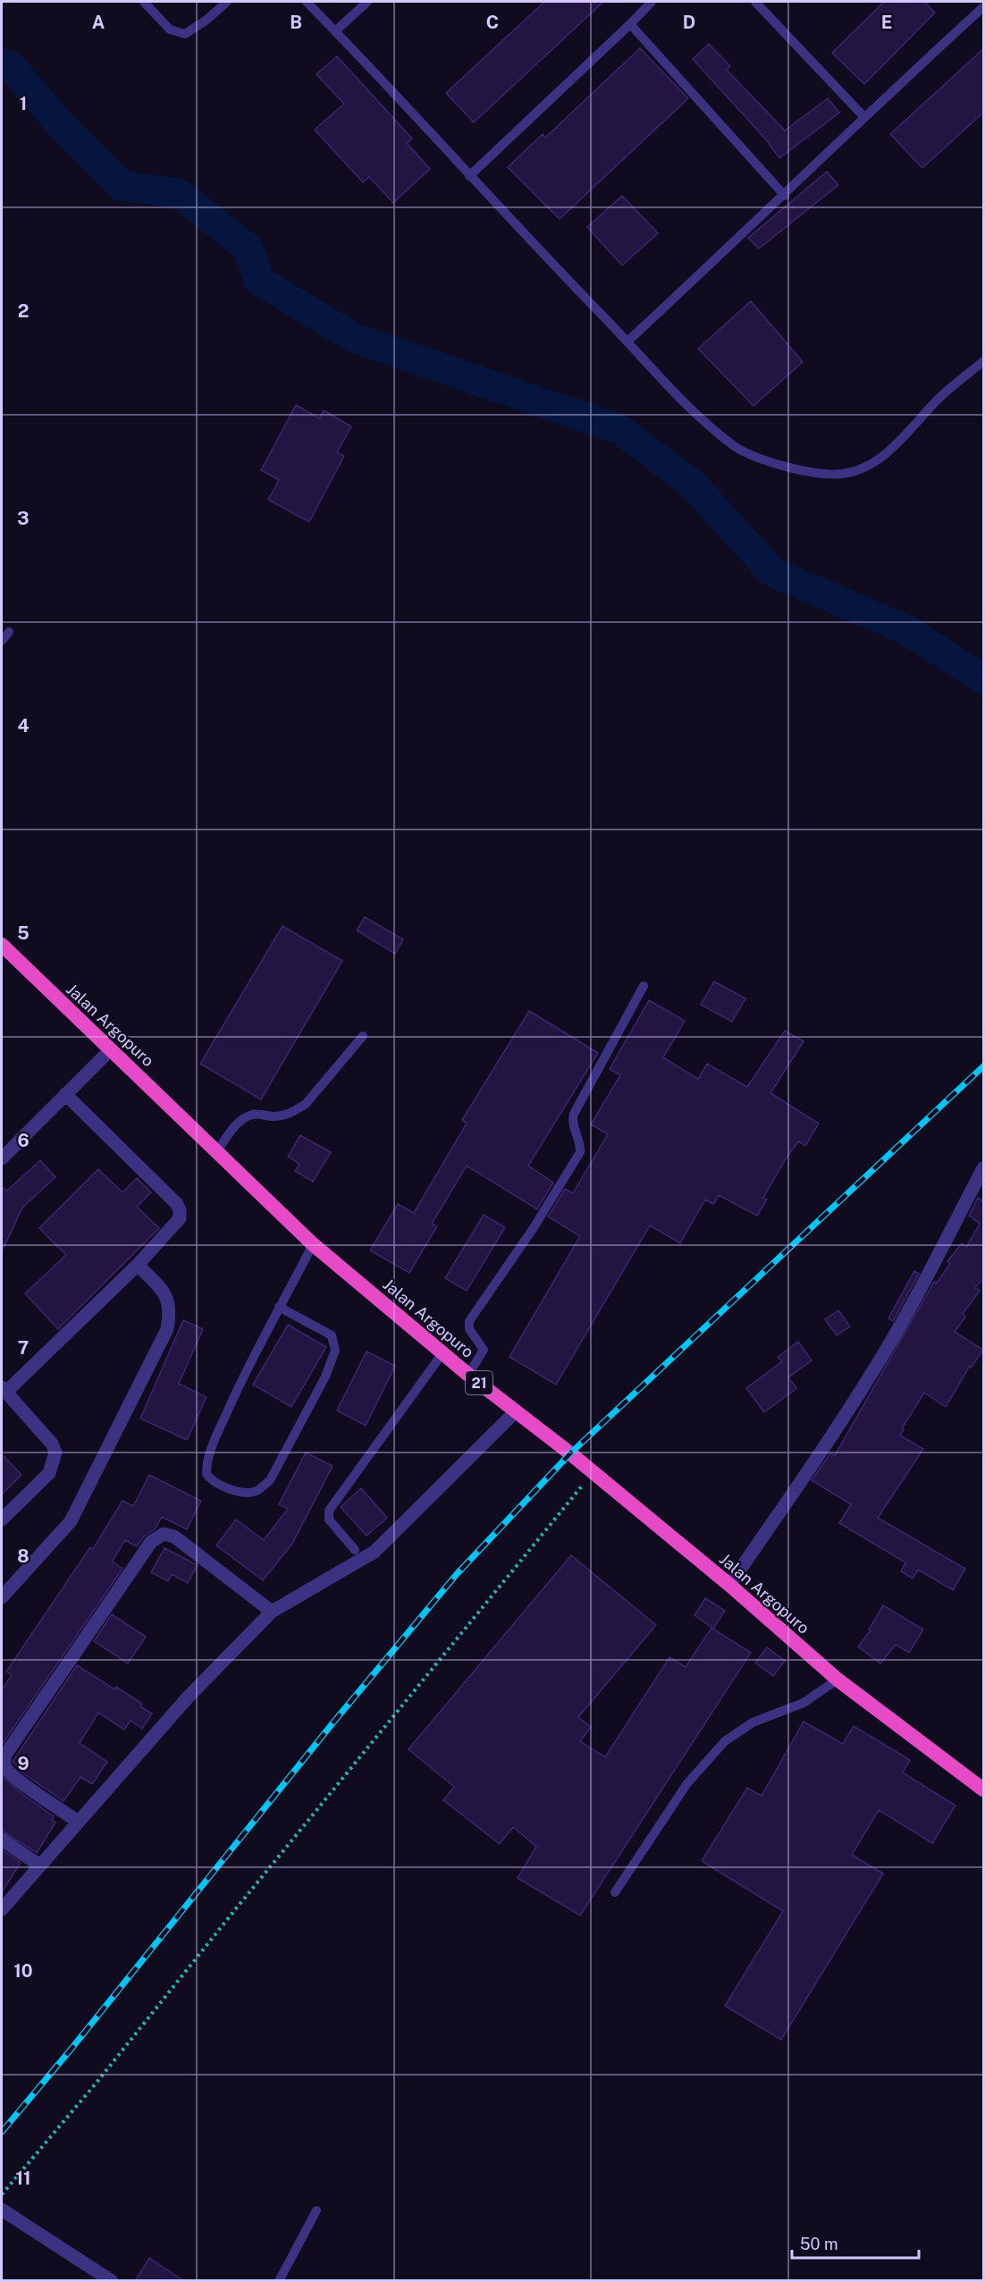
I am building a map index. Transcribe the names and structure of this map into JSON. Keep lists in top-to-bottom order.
{
  "streets": {
    "highway": ["Jalan Argopuro", "21"]
  },
  "scale_bar": "50 m",
  "grid": {
    "columns": [
      "A",
      "B",
      "C",
      "D",
      "E"
    ],
    "rows": [
      "1",
      "2",
      "3",
      "4",
      "5",
      "6",
      "7",
      "8",
      "9",
      "10",
      "11"
    ]
  }
}
